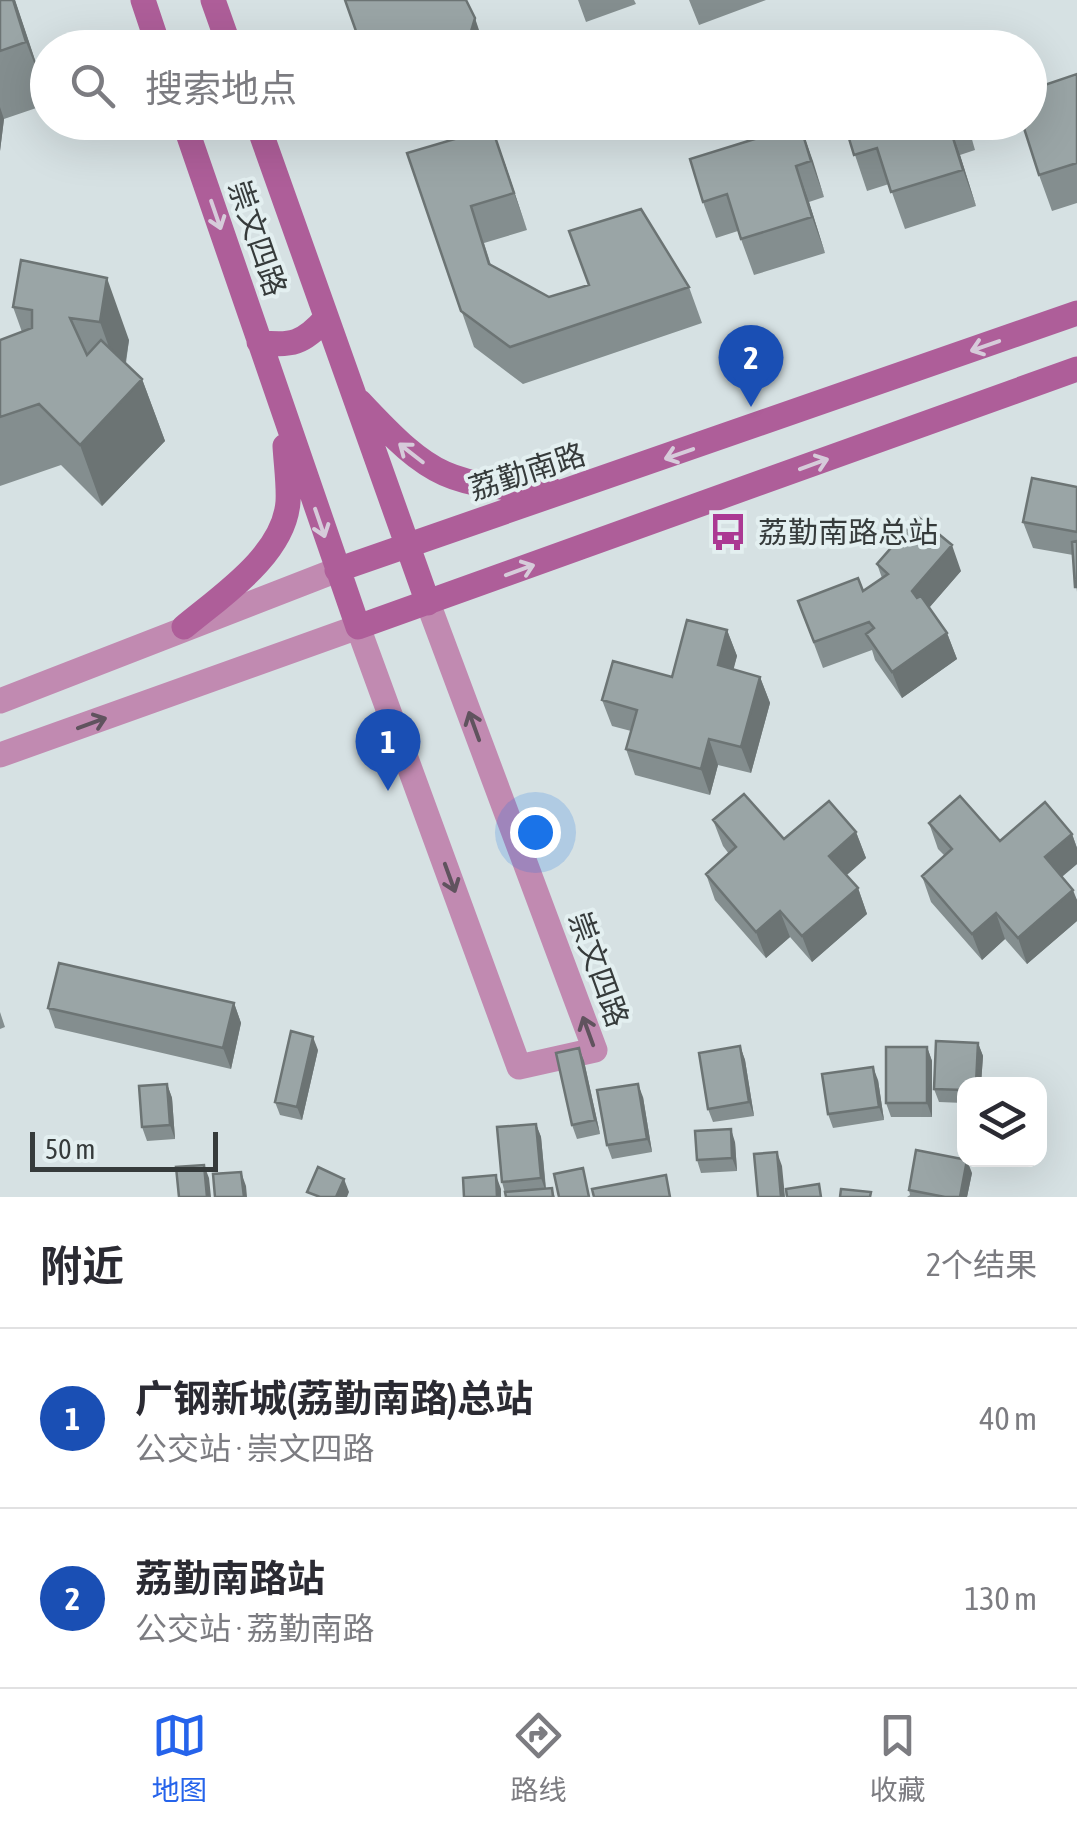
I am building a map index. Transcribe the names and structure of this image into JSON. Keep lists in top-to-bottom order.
{
  "streets": {
    "main road": ["崇文四路", "荔勤南路"]
  },
  "crossings": [
    ["崇文四路", "荔勤南路"]
  ],
  "places": {
    "bus stop": ["荔勤南路总站"]
  },
  "scale_bar": "50 m",
  "page": {
    "search": "搜索地点",
    "pins": ["2", "1"],
    "scale": "50 m",
    "heading": ["附近", "2个结果"],
    "list": [
      {
        "mark": "1",
        "name": "广钢新城(荔勤南路)总站",
        "note": "公交站 · 崇文四路",
        "value": "40 m"
      },
      {
        "mark": "2",
        "name": "荔勤南路站",
        "note": "公交站 · 荔勤南路",
        "value": "130 m"
      }
    ],
    "nav": ["地图", "路线", "收藏"]
  }
}
